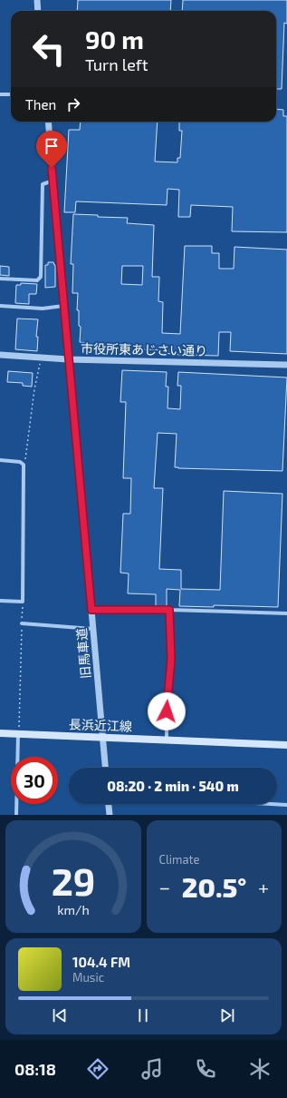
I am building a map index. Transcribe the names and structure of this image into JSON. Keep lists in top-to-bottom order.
{
  "streets": {
    "main road": ["長浜近江線"],
    "street": ["市役所東あじさい通り", "旧馬車道"]
  },
  "crossings": [
    ["市役所東あじさい通り", "旧馬車道"],
    ["旧馬車道", "長浜近江線"]
  ],
  "page": {
    "turn": ["90 m", "Turn left"],
    "then": "Then",
    "limit": "30",
    "trip": "08:20 · 2 min · 540 m",
    "tile": "Climate",
    "heat": ["−", "20.5°", "+"],
    "song": ["104.4 FM", "Music"],
    "tabs": "08:18",
    "gauge": ["29", "km/h"]
  }
}
